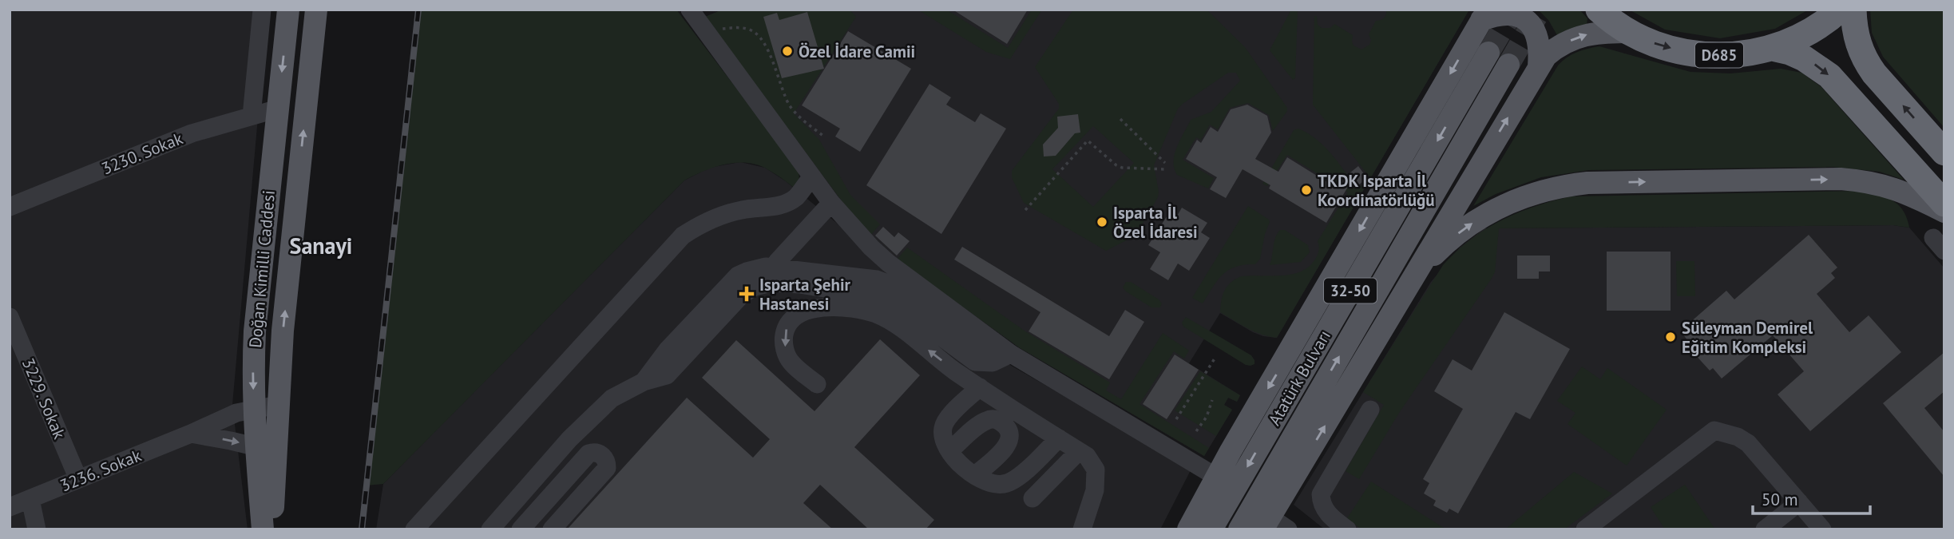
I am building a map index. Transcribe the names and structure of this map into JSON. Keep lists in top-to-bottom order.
{
  "streets": {
    "highway": ["D685"],
    "main road": ["Doğan Kimilli Caddesi", "32-50", "Atatürk Bulvarı"],
    "street": ["3230. Sokak", "3229. Sokak", "3236. Sokak"]
  },
  "crossings": [
    ["3230. Sokak", "Doğan Kimilli Caddesi"],
    ["Doğan Kimilli Caddesi", "3236. Sokak"],
    ["3229. Sokak", "3236. Sokak"]
  ],
  "districts": ["Sanayi"],
  "places": {
    "other": [
      "Özel İdare Camii",
      "TKDK Isparta İl Koordinatörlüğü",
      "Isparta İl Özel İdaresi",
      "Süleyman Demirel Eğitim Kompleksi"
    ],
    "health": ["Isparta Şehir Hastanesi"]
  },
  "scale_bar": "50 m"
}
